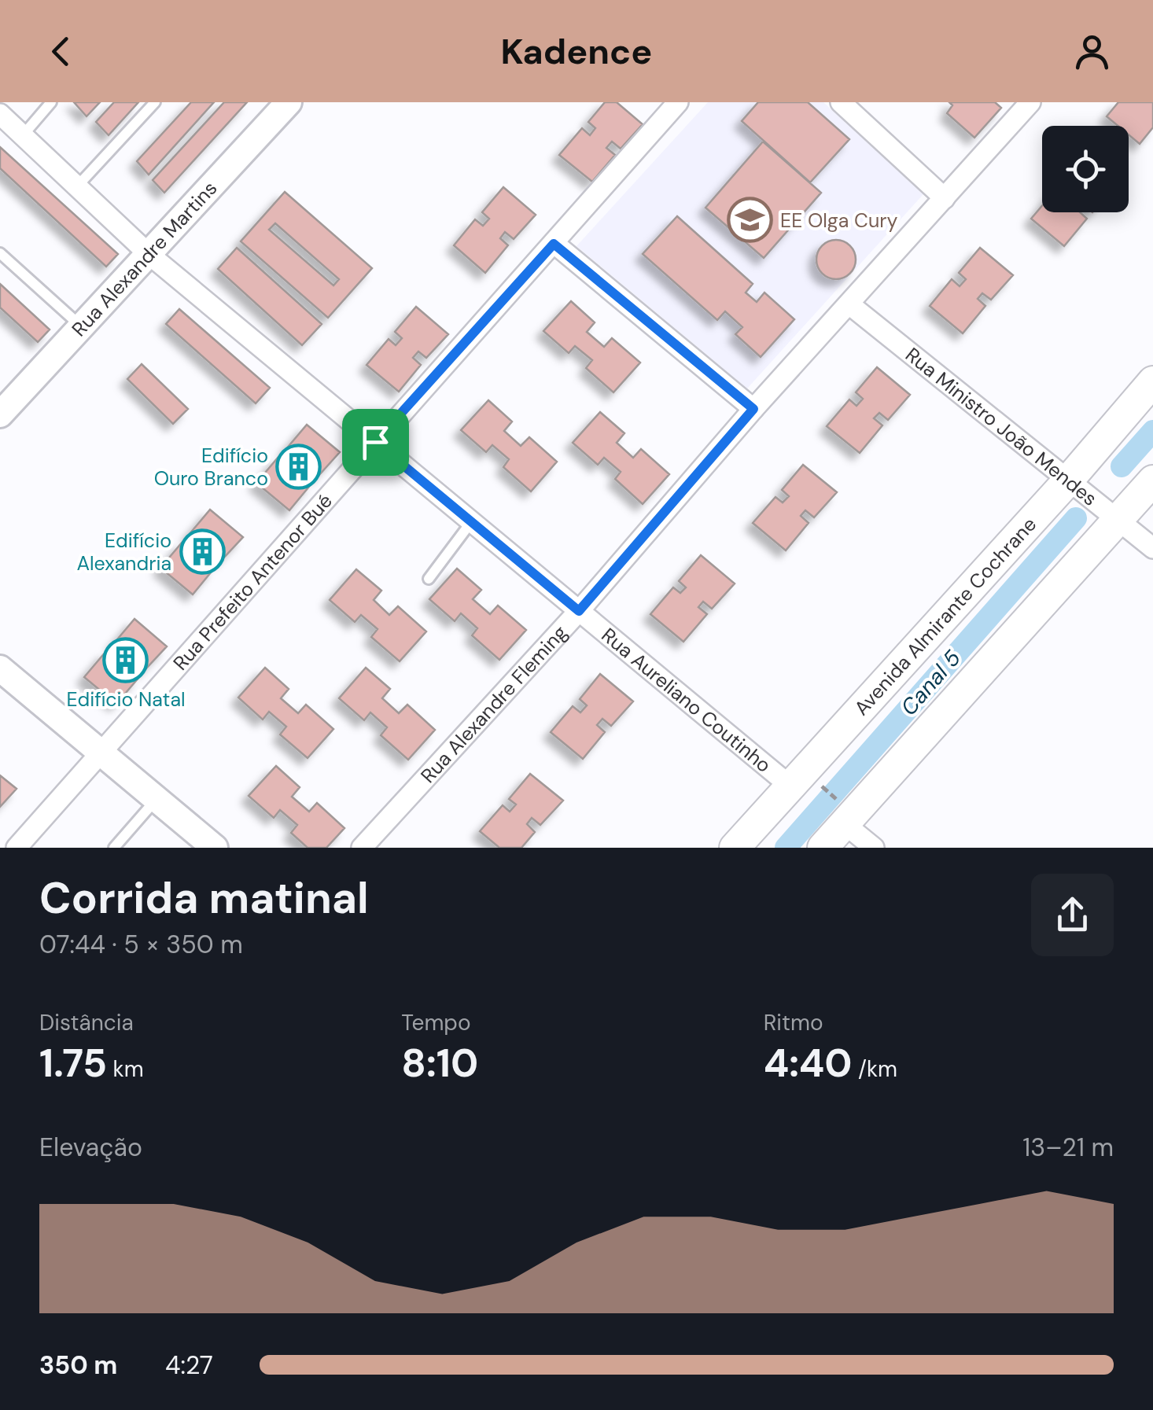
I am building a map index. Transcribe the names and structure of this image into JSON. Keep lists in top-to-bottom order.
{
  "streets": {
    "main road": ["Avenida Almirante Cochrane"],
    "street": [
      "Rua Alexandre Martins",
      "Rua Ministro João Mendes",
      "Rua Prefeito Antenor Bué",
      "Rua Aureliano Coutinho",
      "Rua Alexandre Fleming"
    ]
  },
  "crossings": [
    ["Rua Alexandre Martins", "Rua Aureliano Coutinho"],
    ["Rua Ministro João Mendes", "Avenida Almirante Cochrane"],
    ["Rua Ministro João Mendes", "Rua Alexandre Fleming"],
    ["Rua Prefeito Antenor Bué", "Rua Aureliano Coutinho"],
    ["Avenida Almirante Cochrane", "Rua Aureliano Coutinho"],
    ["Rua Aureliano Coutinho", "Rua Alexandre Fleming"]
  ],
  "water": ["Canal 5"],
  "places": {
    "school or university": ["EE Olga Cury"],
    "building": ["Edifício Ouro Branco", "Edifício Alexandria", "Edifício Natal"]
  },
  "page": {
    "header": "Kadence",
    "heading": ["Corrida matinal", "07:44 · 5 × 350 m"],
    "stats": [
      ["Distância", "1.75 km"],
      ["Tempo", "8:10"],
      ["Ritmo", "4:40 /km"]
    ],
    "chart": ["Elevação", "13–21 m"],
    "list": [
      {
        "name": "350 m",
        "note": "4:27"
      }
    ]
  }
}
